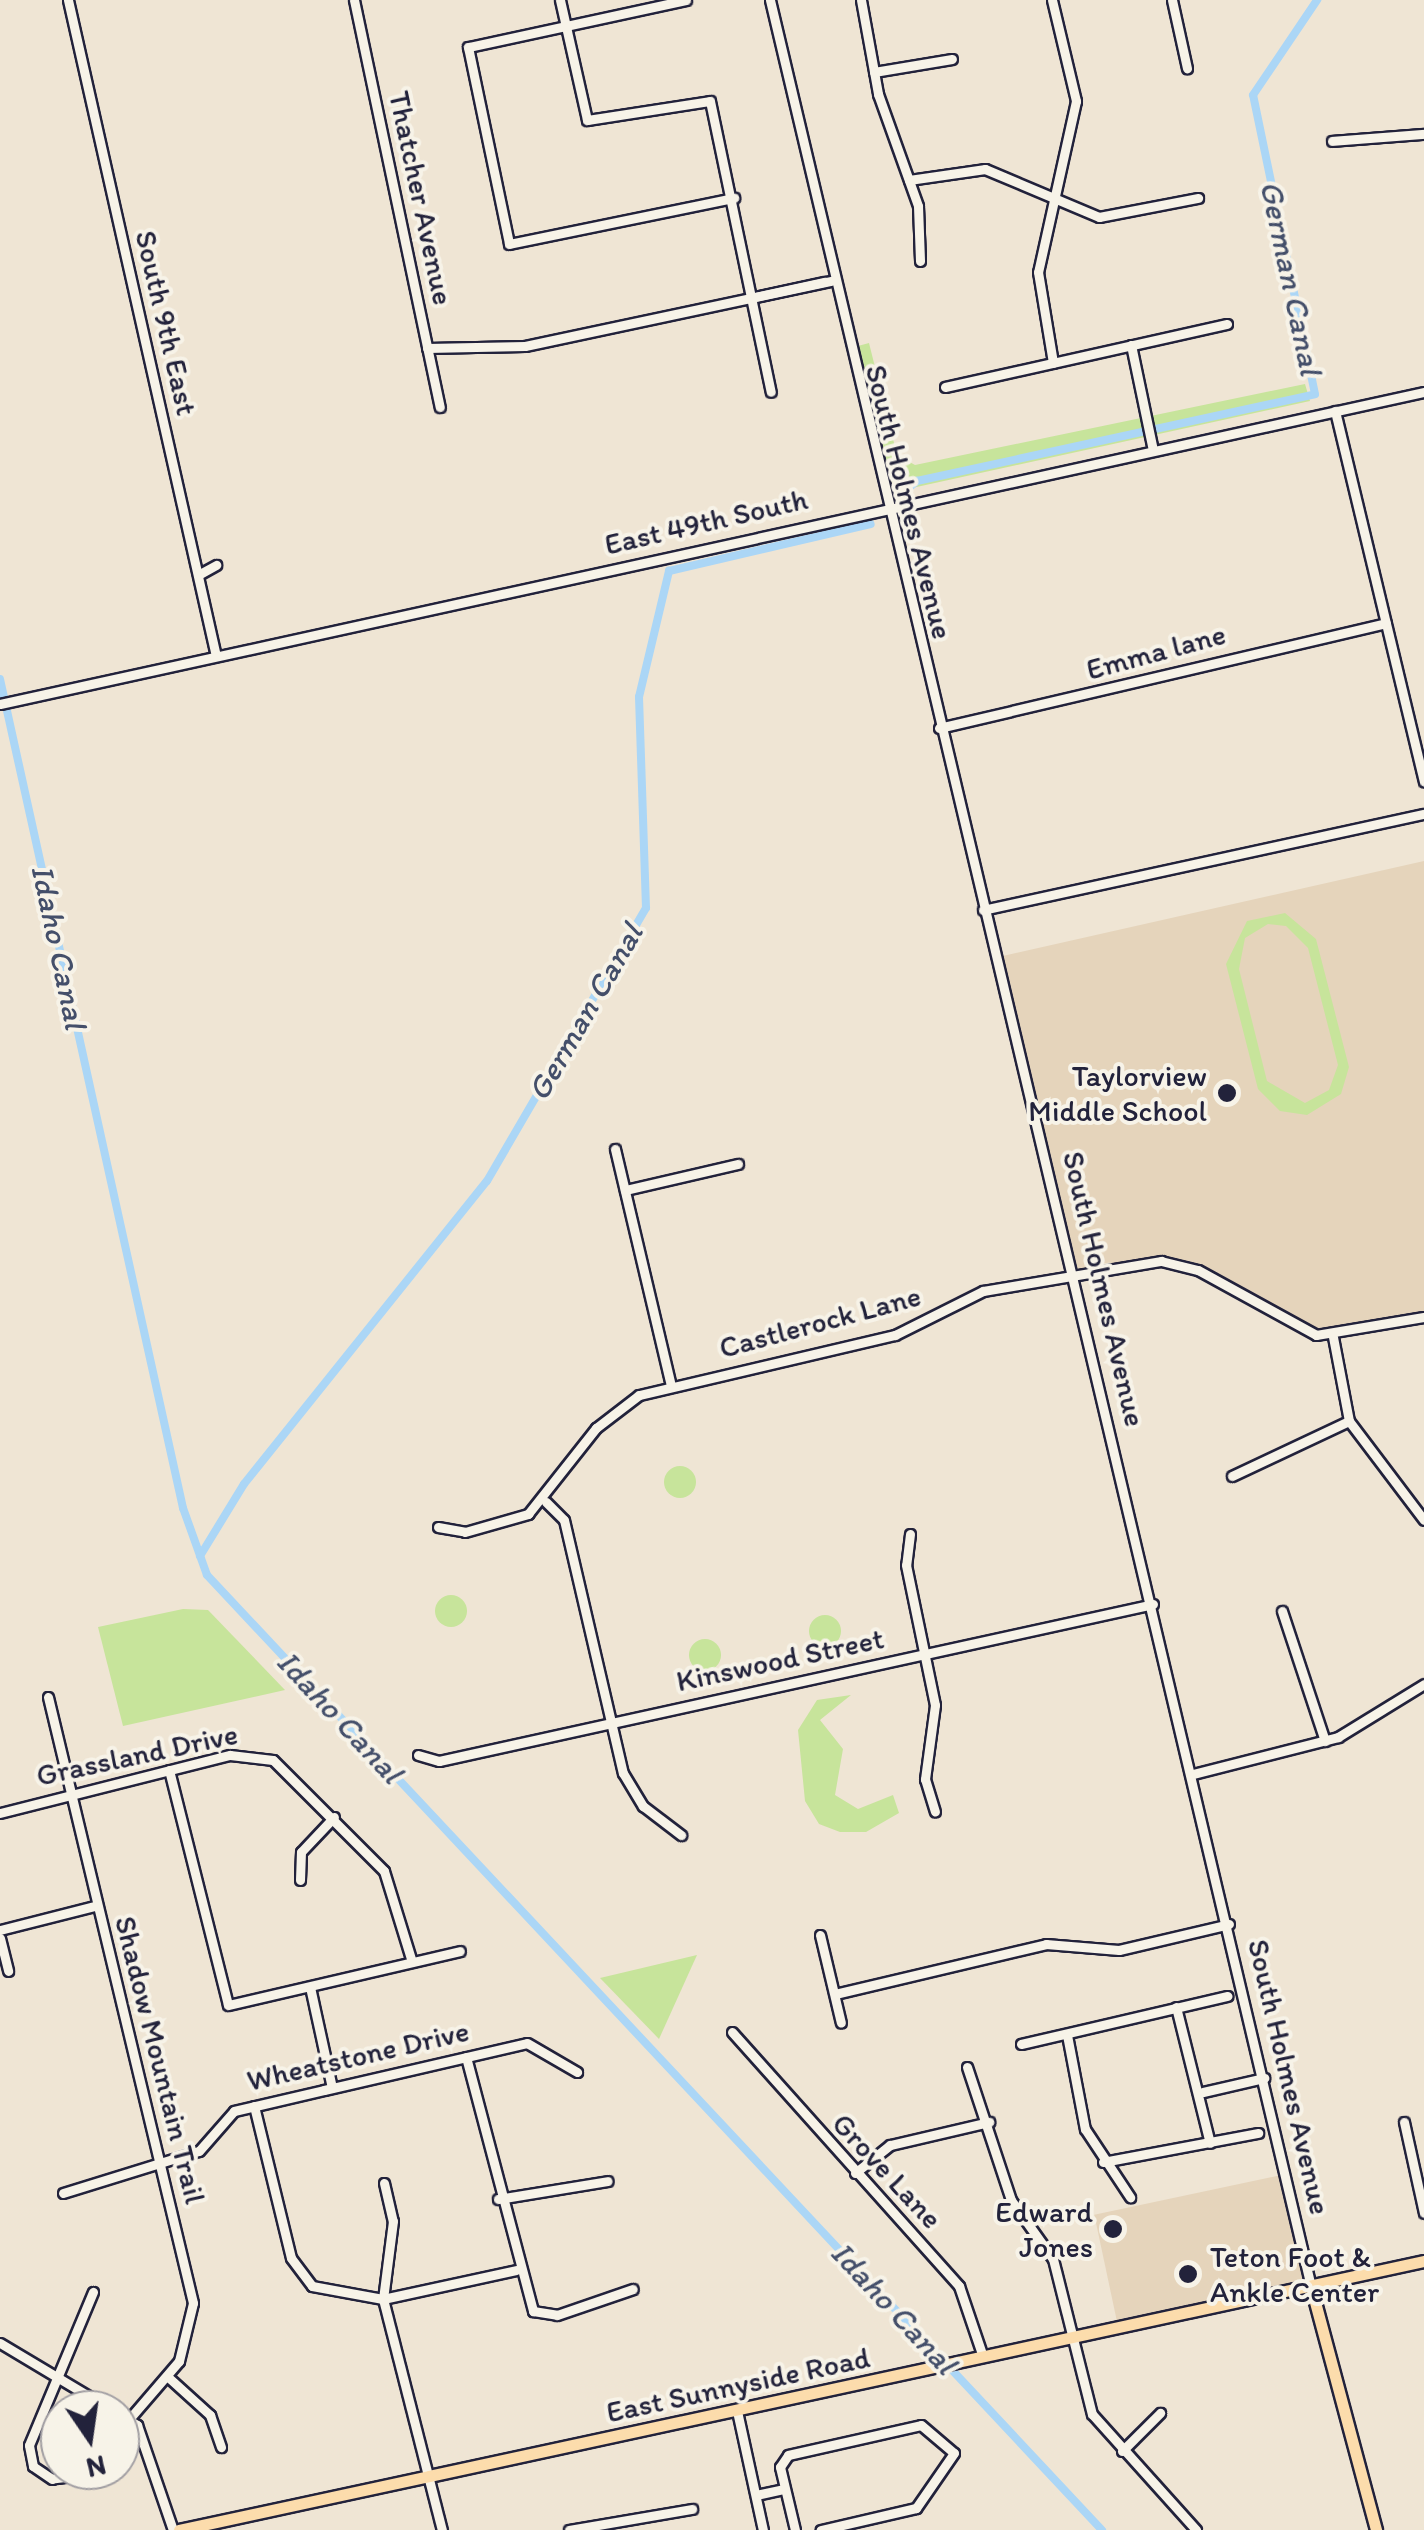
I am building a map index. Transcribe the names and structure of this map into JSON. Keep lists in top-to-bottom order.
{
  "streets": {
    "main road": ["South Holmes Avenue", "East Sunnyside Road"],
    "street": [
      "Thatcher Avenue",
      "South 9th East",
      "East 49th South",
      "Emma lane",
      "Castlerock Lane",
      "Kinswood Street",
      "Grassland Drive",
      "Wheatstone Drive",
      "Shadow Mountain Trail",
      "Grove Lane"
    ]
  },
  "crossings": [
    ["South 9th East", "East 49th South"],
    ["South Holmes Avenue", "East 49th South"],
    ["South Holmes Avenue", "Emma lane"],
    ["South Holmes Avenue", "Castlerock Lane"],
    ["South Holmes Avenue", "Kinswood Street"],
    ["South Holmes Avenue", "East Sunnyside Road"],
    ["Grassland Drive", "Shadow Mountain Trail"],
    ["Wheatstone Drive", "Shadow Mountain Trail"],
    ["Grove Lane", "East Sunnyside Road"]
  ],
  "water": ["German Canal", "Idaho Canal"],
  "places": ["Taylorview Middle School", "Edward Jones", "Teton Foot & Ankle Center"],
  "north": "bottom"
}
